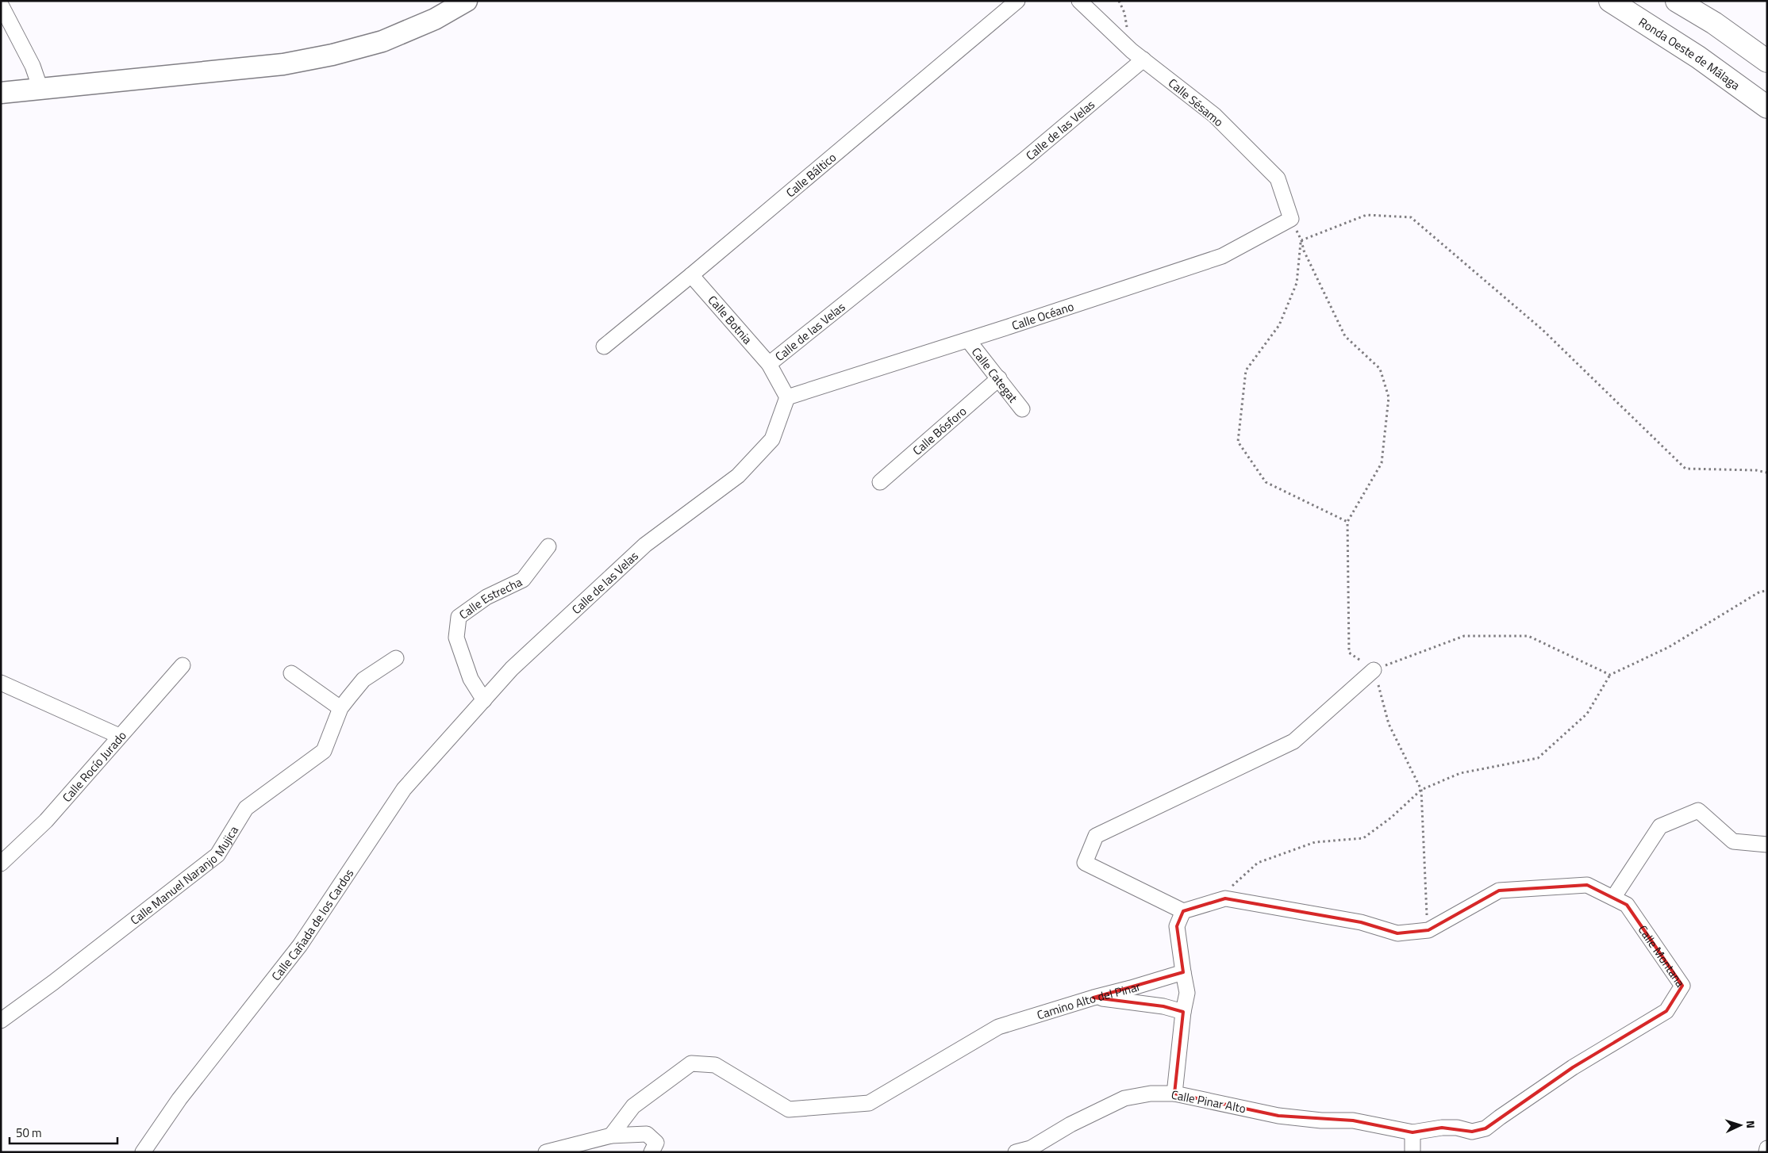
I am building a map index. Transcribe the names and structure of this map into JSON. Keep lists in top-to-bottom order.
{
  "streets": {
    "highway": ["Ronda Oeste de Málaga"],
    "street": [
      "Calle Sésamo",
      "Calle de las Velas",
      "Calle Báltico",
      "Calle Océano",
      "Calle Botnia",
      "Calle Categat",
      "Calle Bósforo",
      "Calle Estrecha",
      "Calle Rocío Jurado",
      "Calle Manuel Naranjo Mujica",
      "Calle Cañada de los Cardos",
      "Calle Montana",
      "Camino Alto del Pinar",
      "Calle Pinar Alto"
    ]
  },
  "crossings": [
    ["Calle Sésamo", "Calle de las Velas"],
    ["Calle Sésamo", "Calle Océano"],
    ["Calle de las Velas", "Calle Océano"],
    ["Calle de las Velas", "Calle Botnia"],
    ["Calle de las Velas", "Calle Estrecha"],
    ["Calle de las Velas", "Calle Cañada de los Cardos"],
    ["Calle Báltico", "Calle Botnia"],
    ["Calle Océano", "Calle Categat"],
    ["Calle Categat", "Calle Bósforo"],
    ["Calle Estrecha", "Calle Cañada de los Cardos"],
    ["Calle Montana", "Calle Pinar Alto"]
  ],
  "scale_bar": "50 m",
  "north": "right"
}
